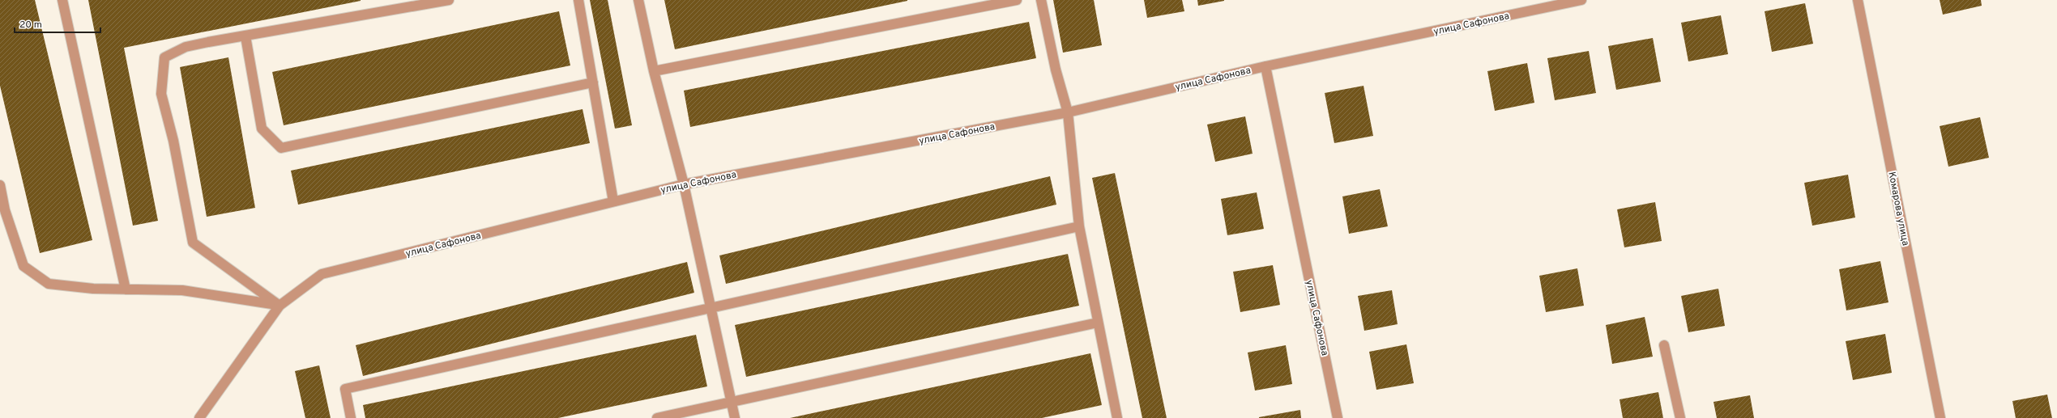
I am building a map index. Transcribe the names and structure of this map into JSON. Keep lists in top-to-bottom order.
{
  "streets": {
    "street": ["улица Сафонова", "Комарова улица"]
  },
  "scale_bar": "20 m"
}
